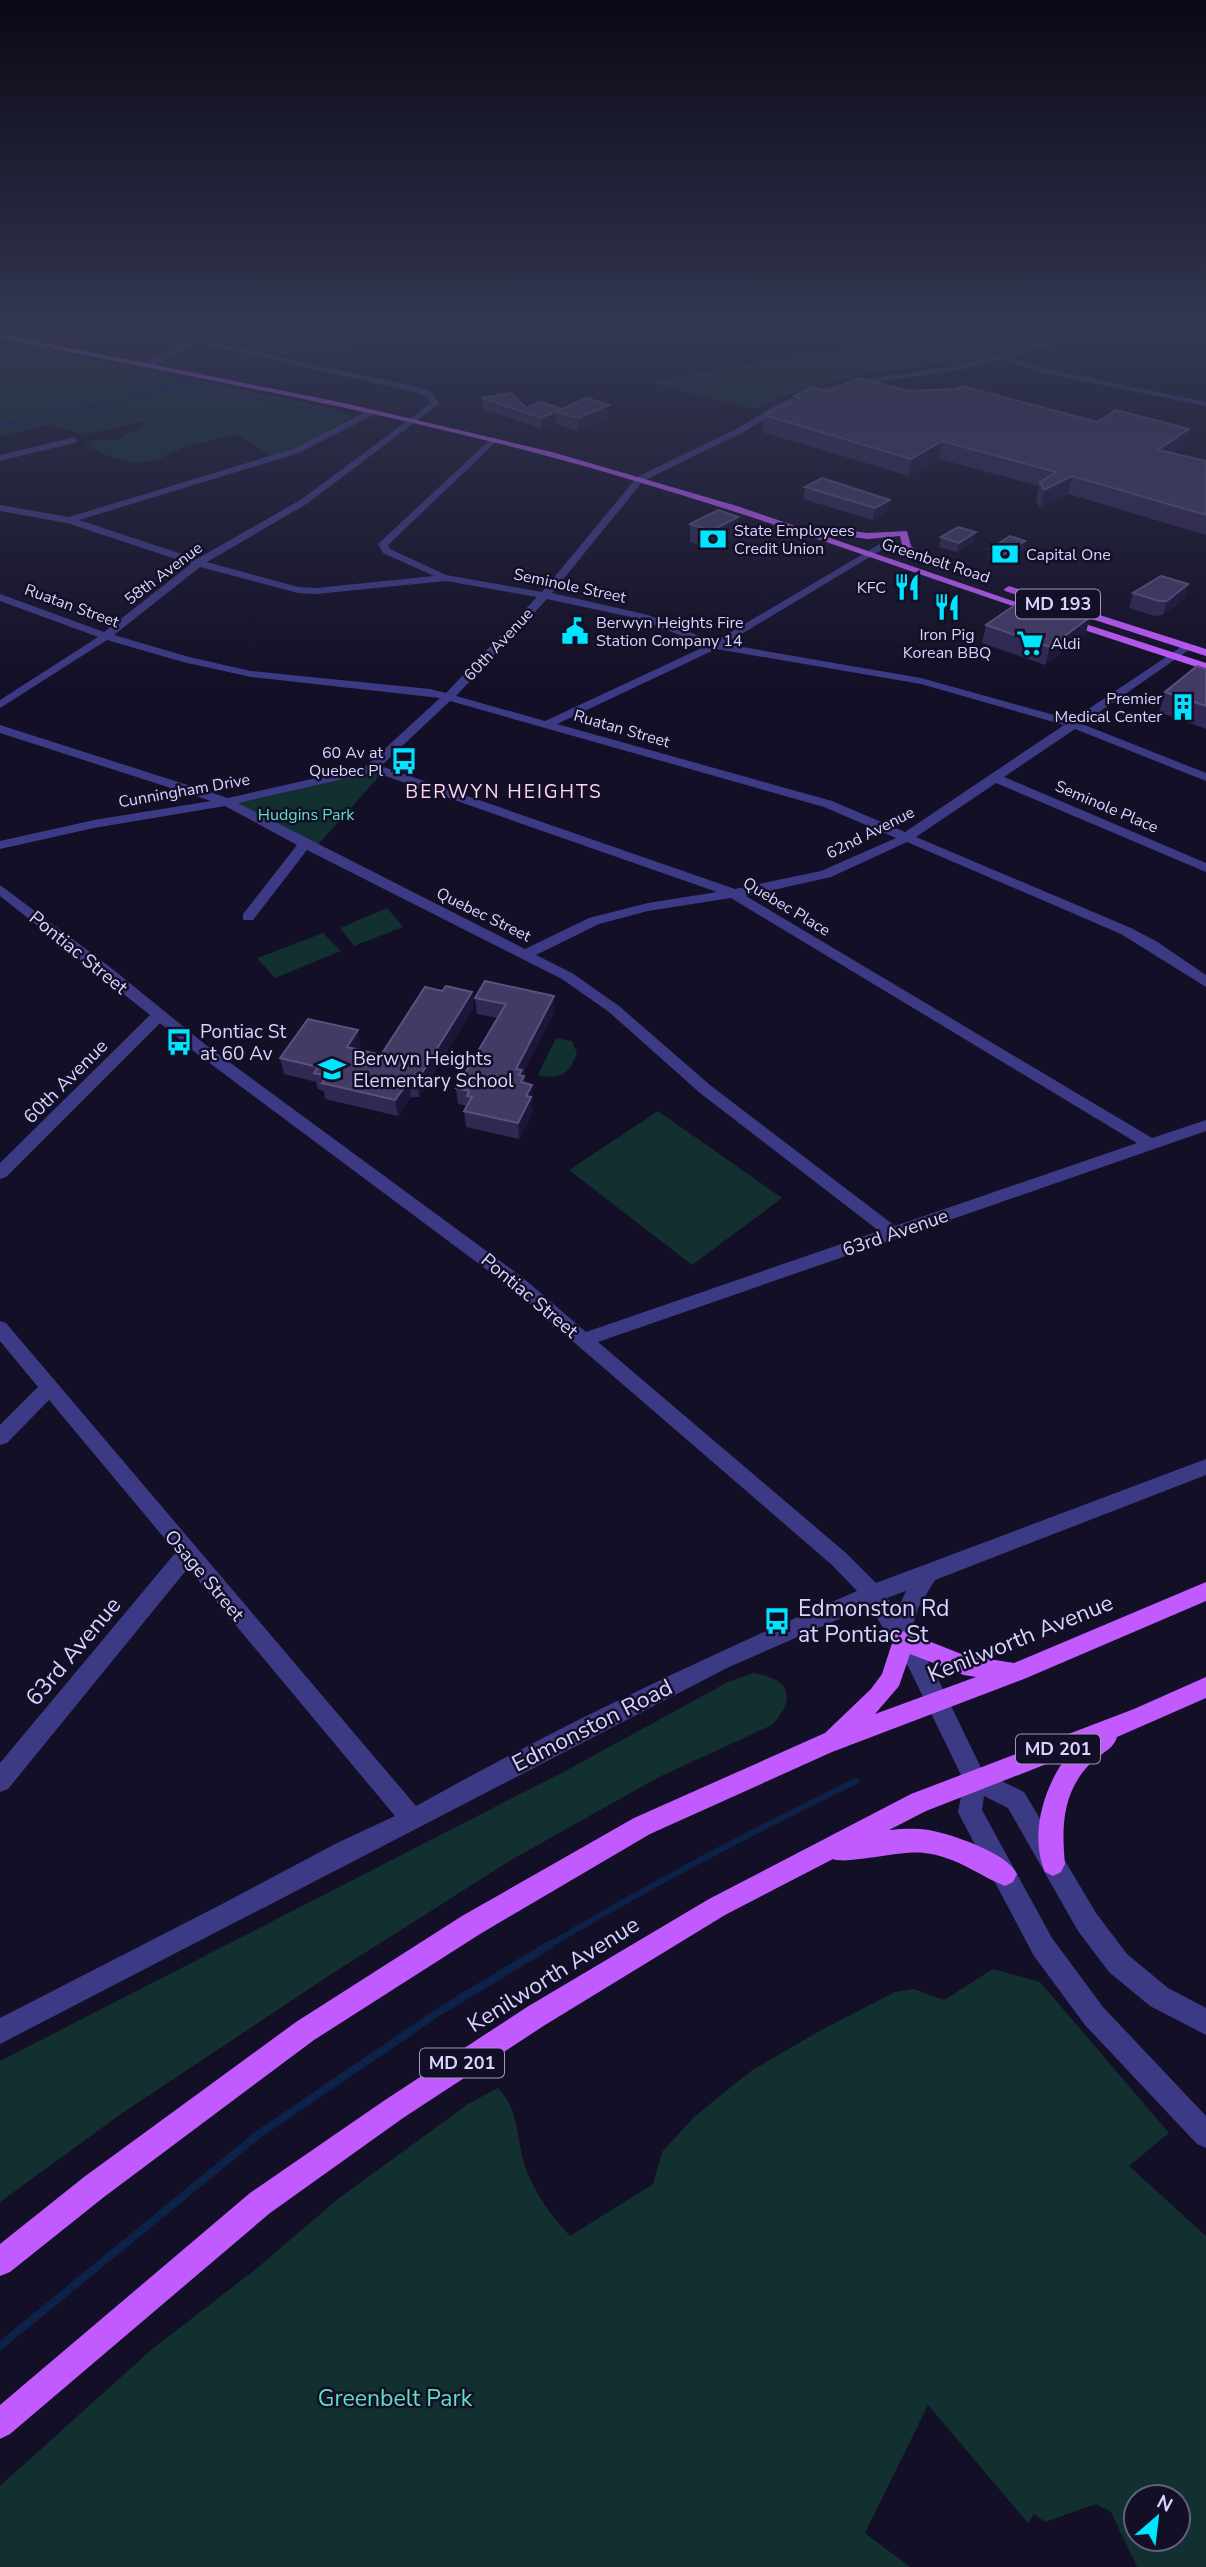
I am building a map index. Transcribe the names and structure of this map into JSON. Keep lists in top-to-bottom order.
{
  "streets": {
    "main road": [
      "Greenbelt Road",
      "MD 193",
      "Kenilworth Avenue",
      "MD 201"
    ],
    "street": [
      "58th Avenue",
      "Seminole Street",
      "Ruatan Street",
      "60th Avenue",
      "Cunningham Drive",
      "Seminole Place",
      "62nd Avenue",
      "Quebec Place",
      "Quebec Street",
      "Pontiac Street",
      "63rd Avenue",
      "Osage Street",
      "Edmonston Road"
    ]
  },
  "crossings": [
    ["Greenbelt Road", "60th Avenue"],
    ["Greenbelt Road", "62nd Avenue"],
    ["58th Avenue", "Seminole Street"],
    ["58th Avenue", "Ruatan Street"],
    ["Seminole Street", "60th Avenue"],
    ["Seminole Street", "62nd Avenue"],
    ["Ruatan Street", "60th Avenue"],
    ["Ruatan Street", "62nd Avenue"],
    ["60th Avenue", "Cunningham Drive"],
    ["60th Avenue", "Quebec Place"],
    ["60th Avenue", "Pontiac Street"],
    ["Cunningham Drive", "Quebec Place"],
    ["Cunningham Drive", "Quebec Street"],
    ["Seminole Place", "62nd Avenue"],
    ["62nd Avenue", "Quebec Place"],
    ["62nd Avenue", "Quebec Street"],
    ["Quebec Place", "63rd Avenue"],
    ["Quebec Street", "63rd Avenue"],
    ["Pontiac Street", "63rd Avenue"],
    ["Pontiac Street", "Kenilworth Avenue"],
    ["Pontiac Street", "Edmonston Road"],
    ["63rd Avenue", "Osage Street"],
    ["Osage Street", "Edmonston Road"]
  ],
  "districts": ["BERWYN HEIGHTS"],
  "parks": ["Hudgins Park", "Greenbelt Park"],
  "places": {
    "bank": ["State Employees Credit Union", "Capital One"],
    "restaurant": ["KFC", "Iron Pig Korean BBQ"],
    "public building": ["Berwyn Heights Fire Station Company 14"],
    "supermarket": ["Aldi"],
    "building": ["Premier Medical Center"],
    "bus stop": ["60 Av at Quebec Pl", "Pontiac St at 60 Av", "Edmonston Rd at Pontiac St"],
    "school or university": ["Berwyn Heights Elementary School"]
  },
  "north": "top right"
}
